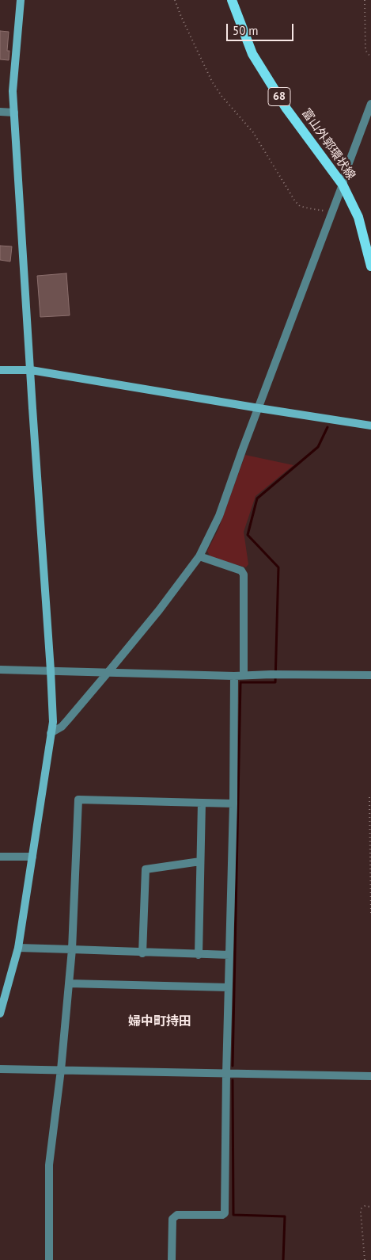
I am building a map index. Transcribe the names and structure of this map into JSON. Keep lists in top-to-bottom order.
{
  "streets": {
    "main road": ["68", "富山外郭環状線"]
  },
  "districts": ["婦中町持田"],
  "scale_bar": "50 m"
}
